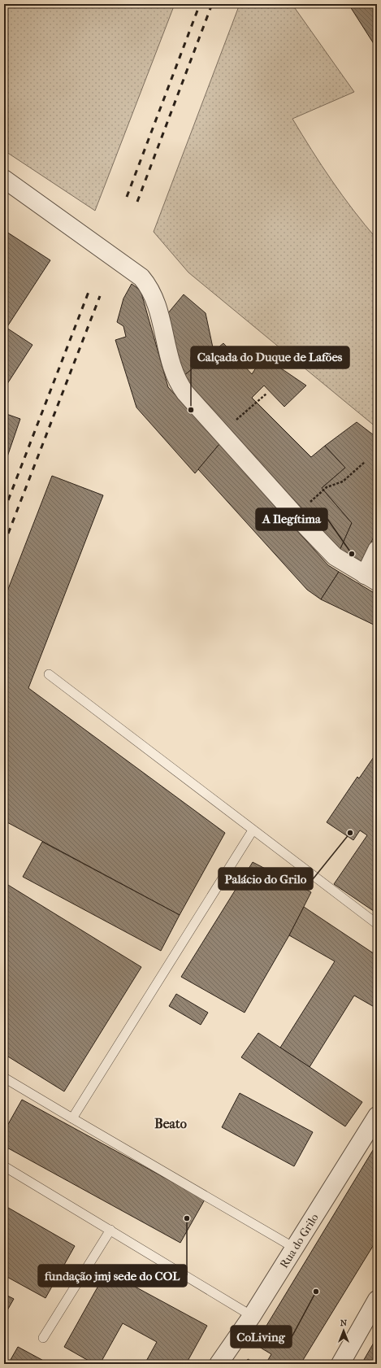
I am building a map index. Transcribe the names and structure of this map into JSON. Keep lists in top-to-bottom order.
{
  "streets": {
    "street": ["Rua do Grilo"]
  },
  "districts": ["Beato"],
  "places": [
    "Calçada do Duque de Lafões",
    "A Ilegítima",
    "Palácio do Grilo",
    "fundação jmj sede do COL",
    "CoLiving"
  ],
  "north": "top"
}
